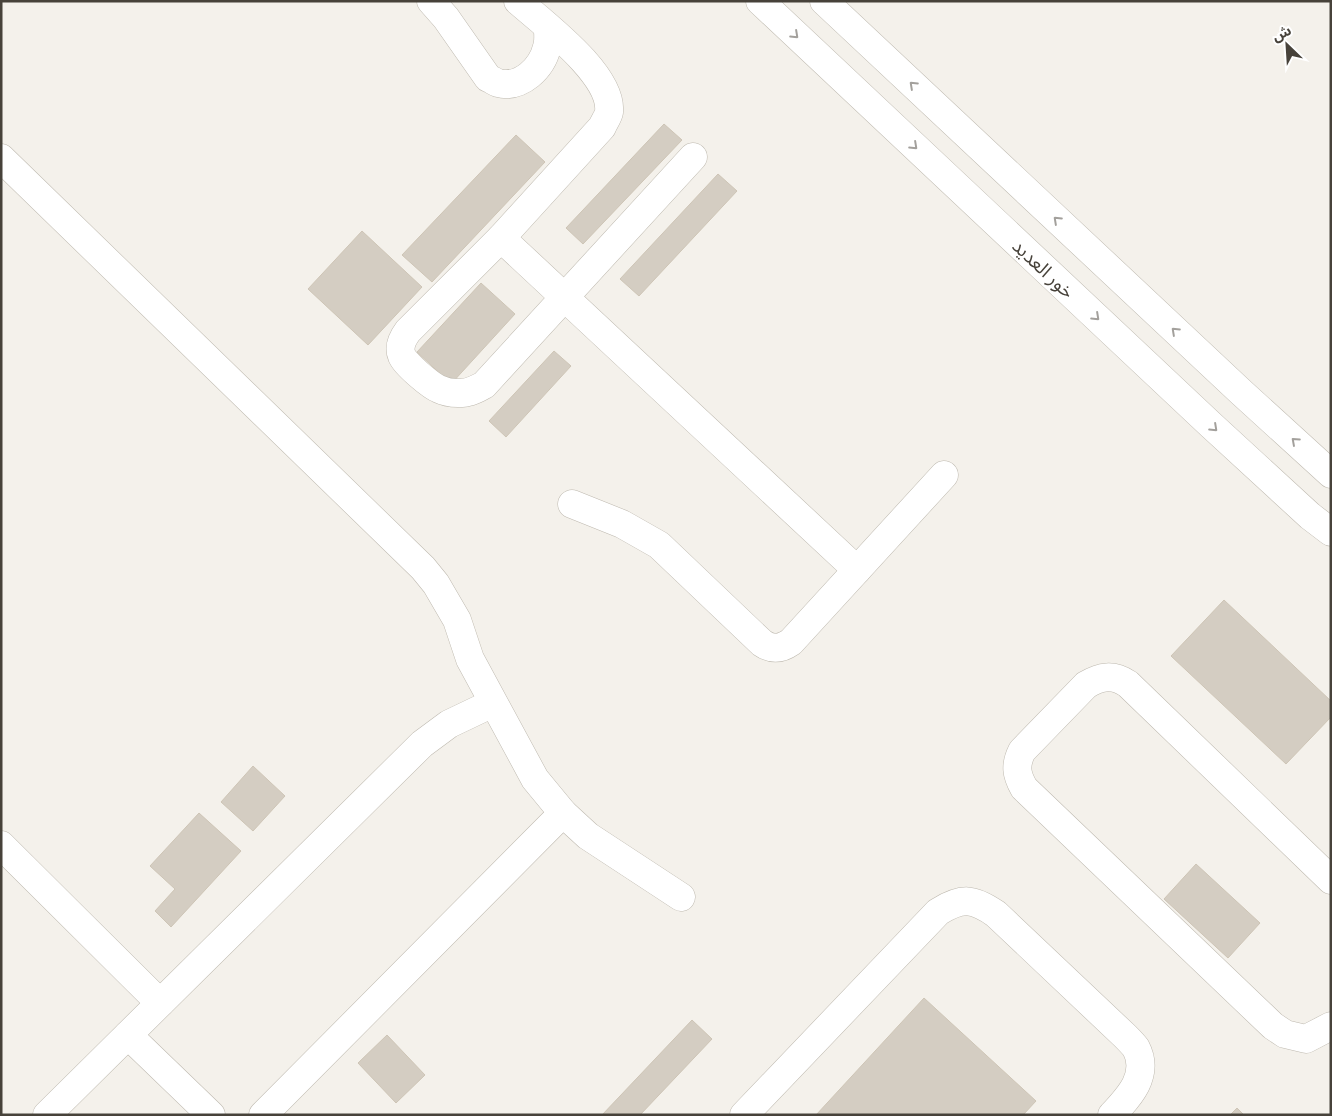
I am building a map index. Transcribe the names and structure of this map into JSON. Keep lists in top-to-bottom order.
{
  "streets": {
    "street": ["خور العديد"]
  },
  "north": "top left"
}
